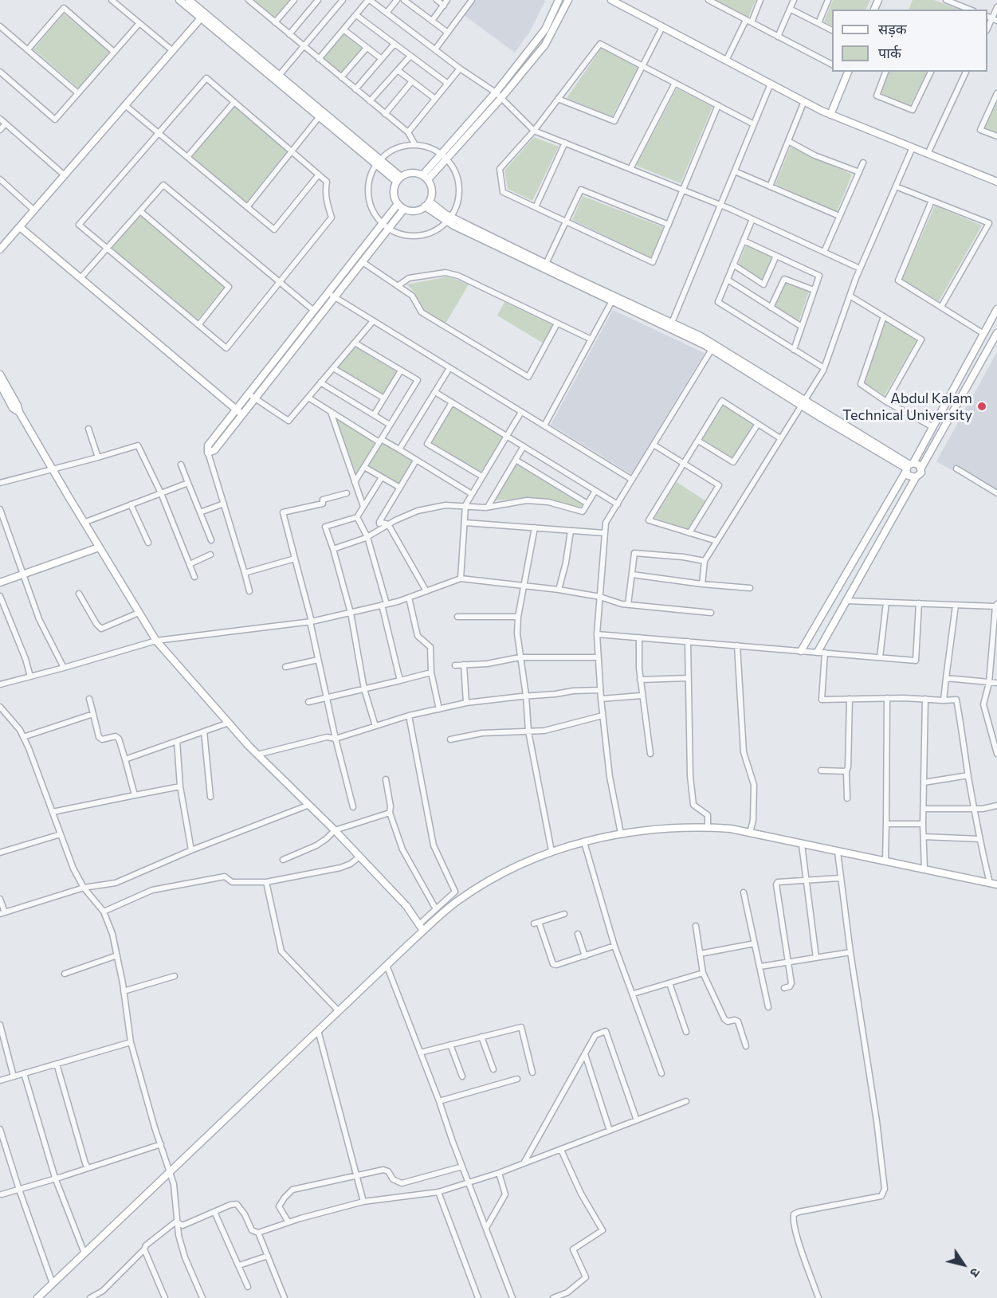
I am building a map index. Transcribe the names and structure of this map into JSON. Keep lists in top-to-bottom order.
{
  "places": ["Abdul Kalam Technical University"],
  "legend": ["सड़क", "पार्क"],
  "north": "bottom right"
}
